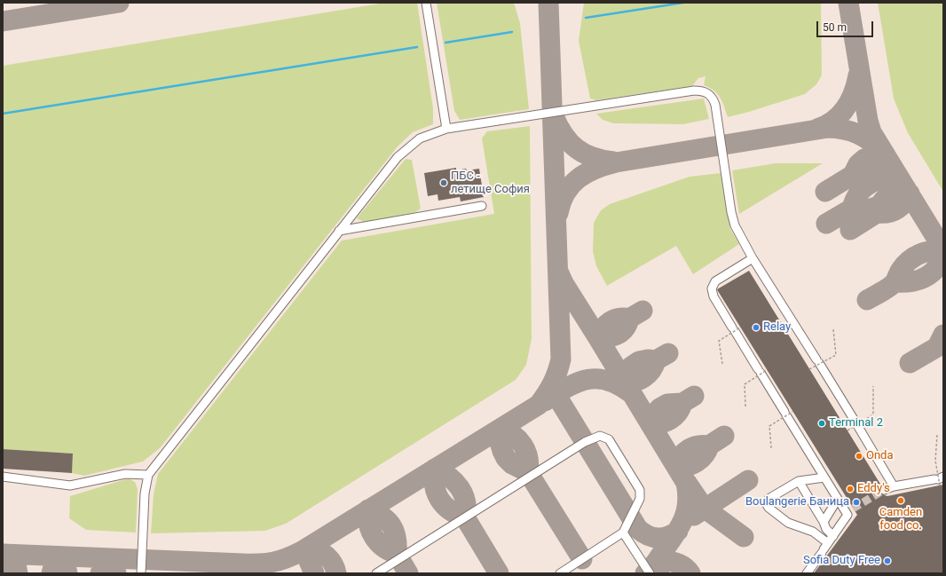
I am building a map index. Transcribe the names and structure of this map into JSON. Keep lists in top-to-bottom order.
{
  "places": [
    "ПБС - летище София",
    "Relay",
    "Terminal 2",
    "Onda",
    "Eddy's",
    "Camden food co.",
    "Boulangerie Баница",
    "Sofia Duty Free"
  ],
  "scale_bar": "50 m"
}
